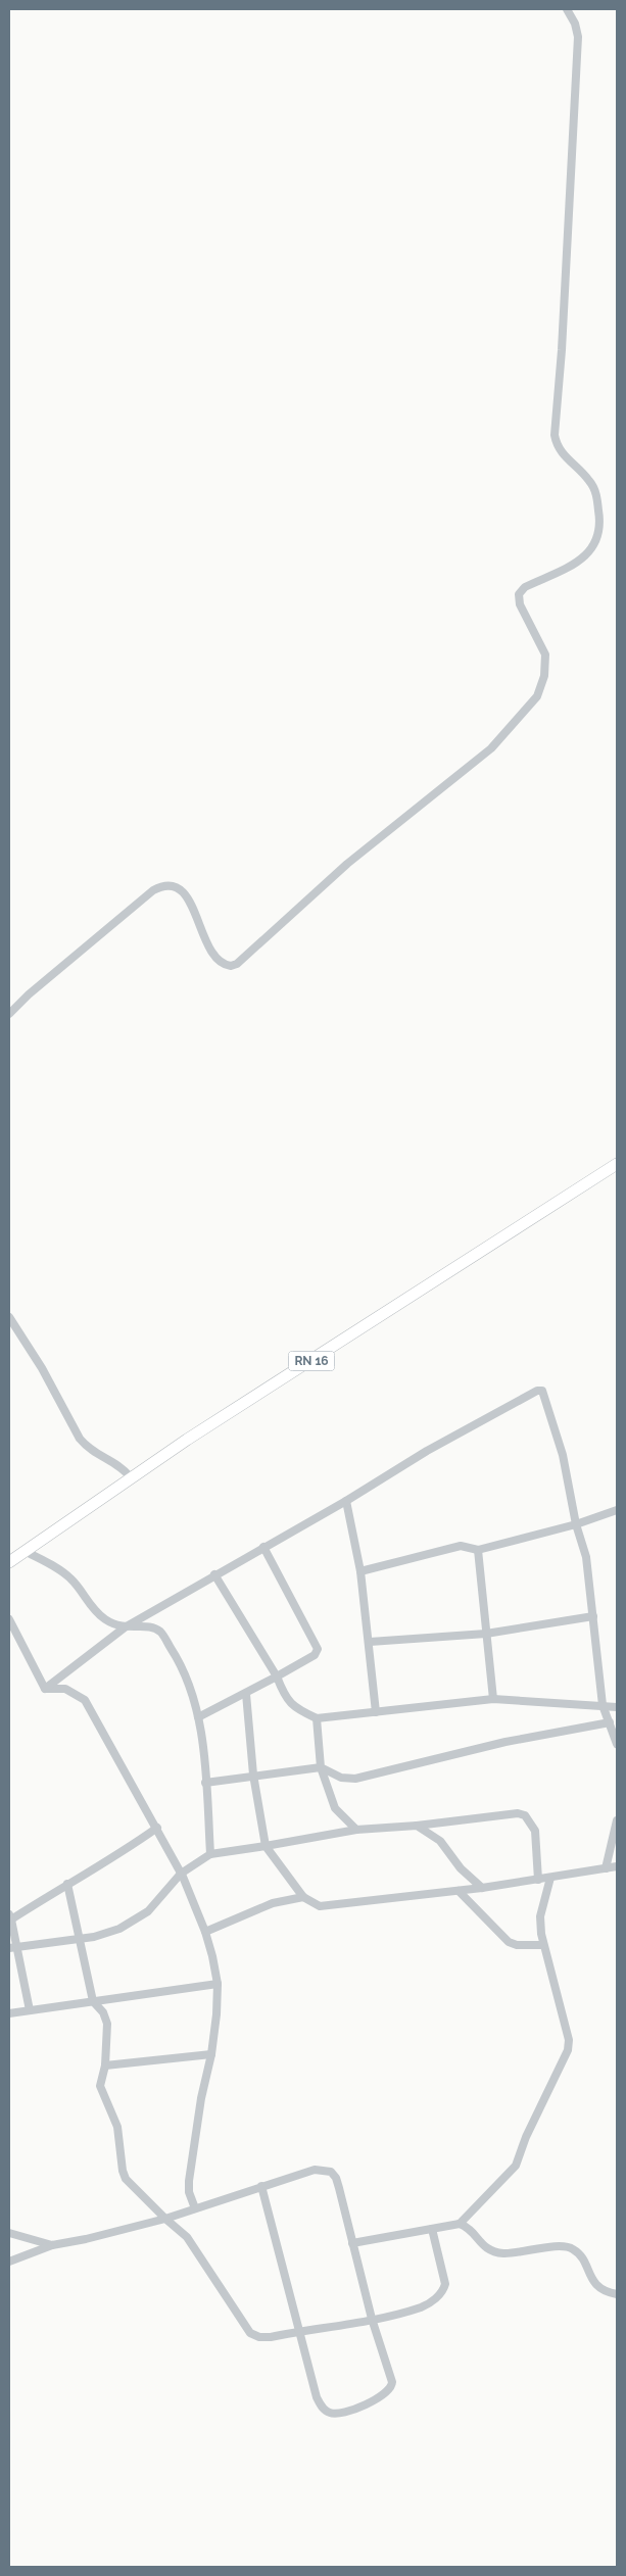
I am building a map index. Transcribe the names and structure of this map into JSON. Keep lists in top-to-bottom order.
{
  "streets": {
    "main road": ["RN 16"]
  }
}
